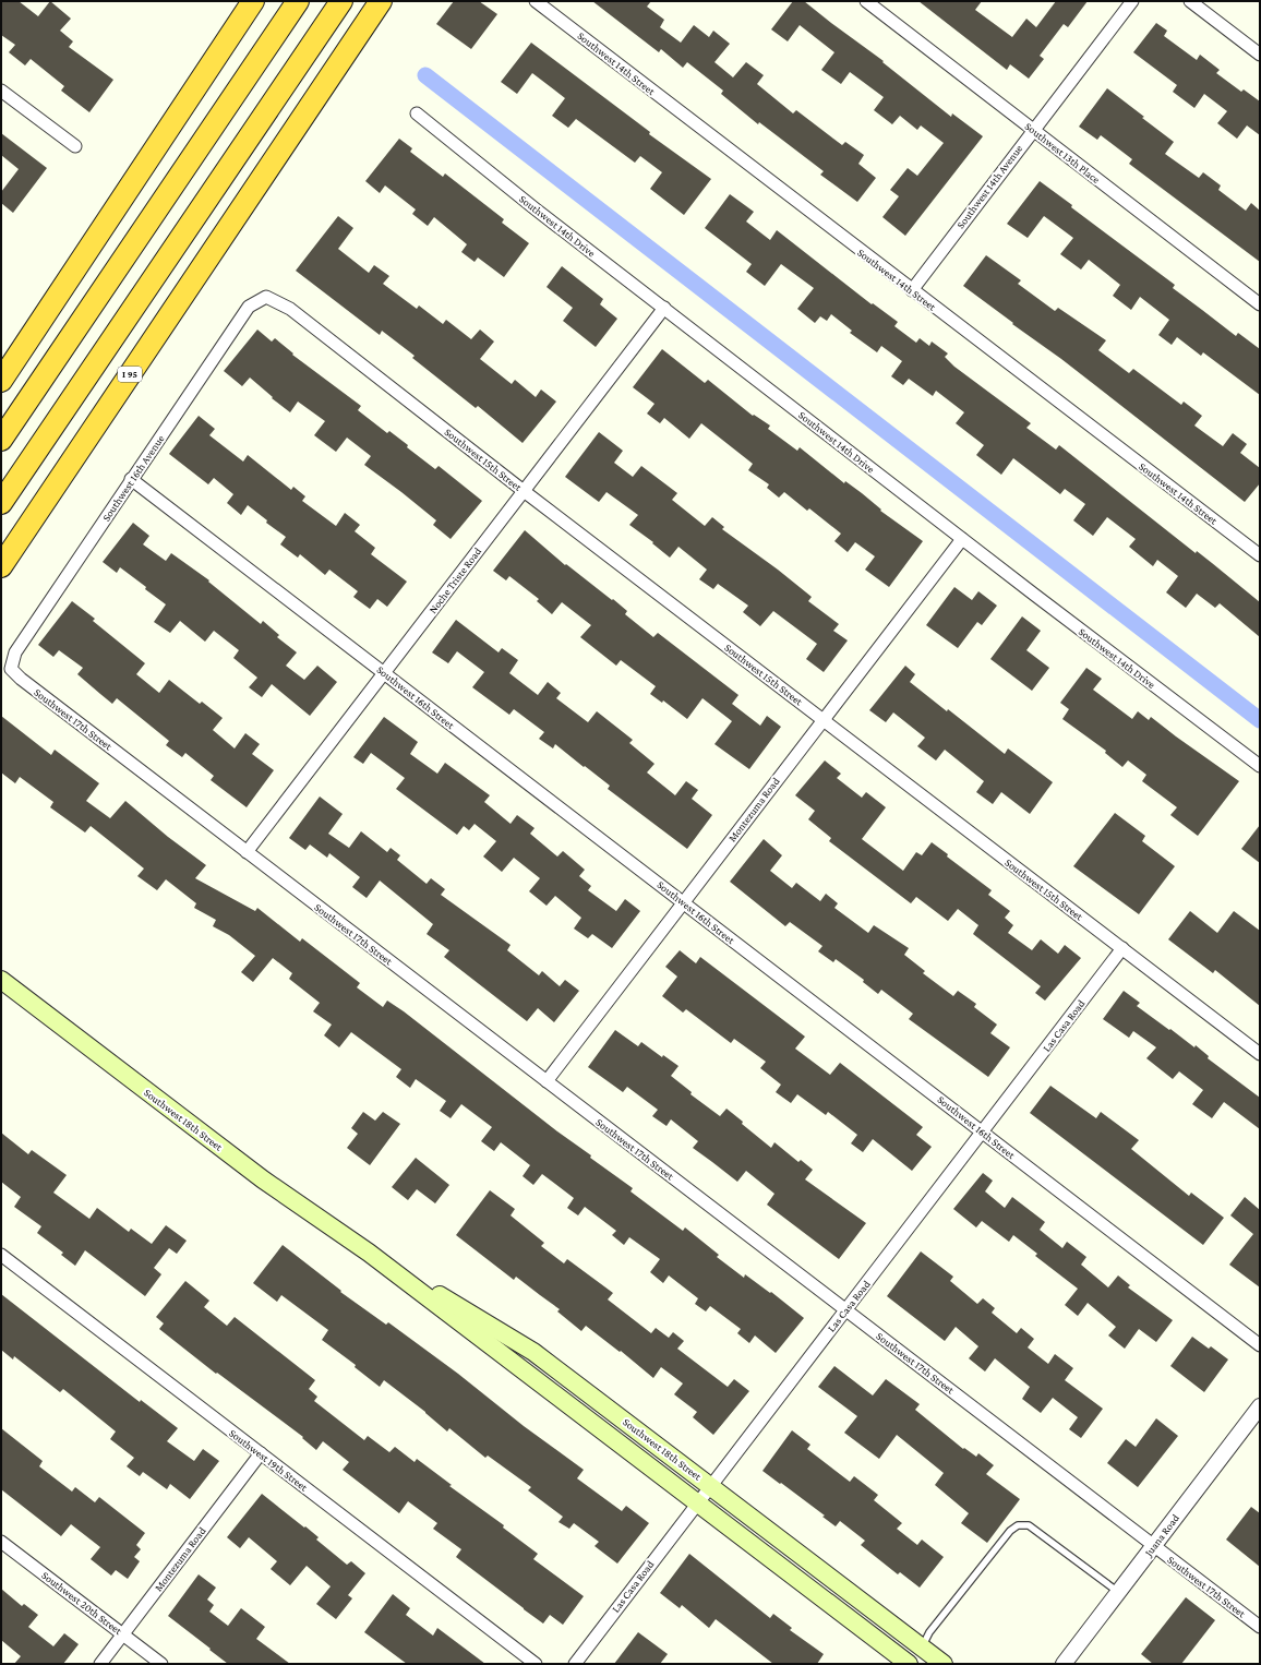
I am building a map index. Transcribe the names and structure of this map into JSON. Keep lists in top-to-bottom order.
{
  "streets": {
    "highway": ["I 95"],
    "main road": ["Southwest 18th Street"],
    "street": [
      "Southwest 14th Street",
      "Southwest 13th Place",
      "Southwest 14th Avenue",
      "Southwest 14th Drive",
      "Southwest 15th Street",
      "Southwest 16th Avenue",
      "Noche Triste Road",
      "Southwest 16th Street",
      "Southwest 17th Street",
      "Montezuma Road",
      "Las Casa Road",
      "Southwest 19th Street",
      "Juana Road",
      "Southwest 20th Street"
    ]
  },
  "crossings": [
    ["Southwest 14th Street", "Southwest 14th Avenue"],
    ["Southwest 13th Place", "Southwest 14th Avenue"],
    ["Southwest 14th Drive", "Noche Triste Road"],
    ["Southwest 14th Drive", "Montezuma Road"],
    ["Southwest 15th Street", "Southwest 16th Avenue"],
    ["Southwest 15th Street", "Noche Triste Road"],
    ["Southwest 15th Street", "Montezuma Road"],
    ["Southwest 15th Street", "Las Casa Road"],
    ["Southwest 16th Avenue", "Southwest 16th Street"],
    ["Southwest 16th Avenue", "Southwest 17th Street"],
    ["Noche Triste Road", "Southwest 16th Street"],
    ["Noche Triste Road", "Southwest 17th Street"],
    ["Southwest 16th Street", "Montezuma Road"],
    ["Southwest 16th Street", "Las Casa Road"],
    ["Southwest 17th Street", "Montezuma Road"],
    ["Southwest 17th Street", "Las Casa Road"],
    ["Southwest 17th Street", "Juana Road"],
    ["Montezuma Road", "Southwest 19th Street"],
    ["Montezuma Road", "Southwest 20th Street"],
    ["Las Casa Road", "Southwest 18th Street"]
  ]
}
